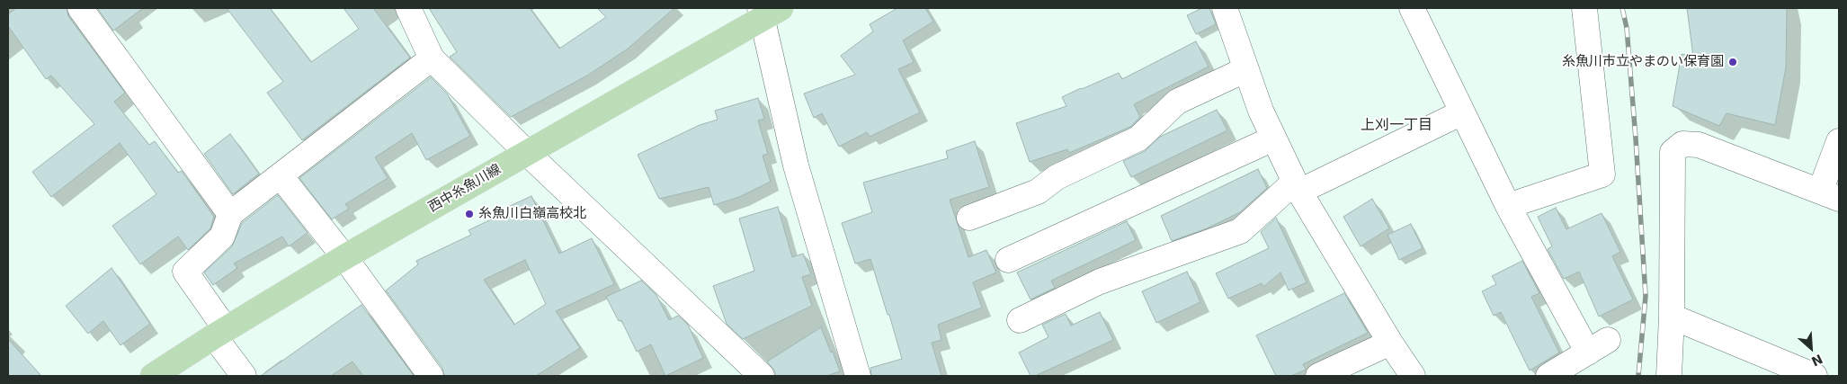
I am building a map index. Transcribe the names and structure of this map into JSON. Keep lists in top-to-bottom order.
{
  "streets": {
    "main road": ["西中糸魚川線"]
  },
  "districts": ["上刈一丁目"],
  "places": ["糸魚川市立やまのい保育園", "糸魚川白嶺高校北"],
  "north": "bottom right"
}
